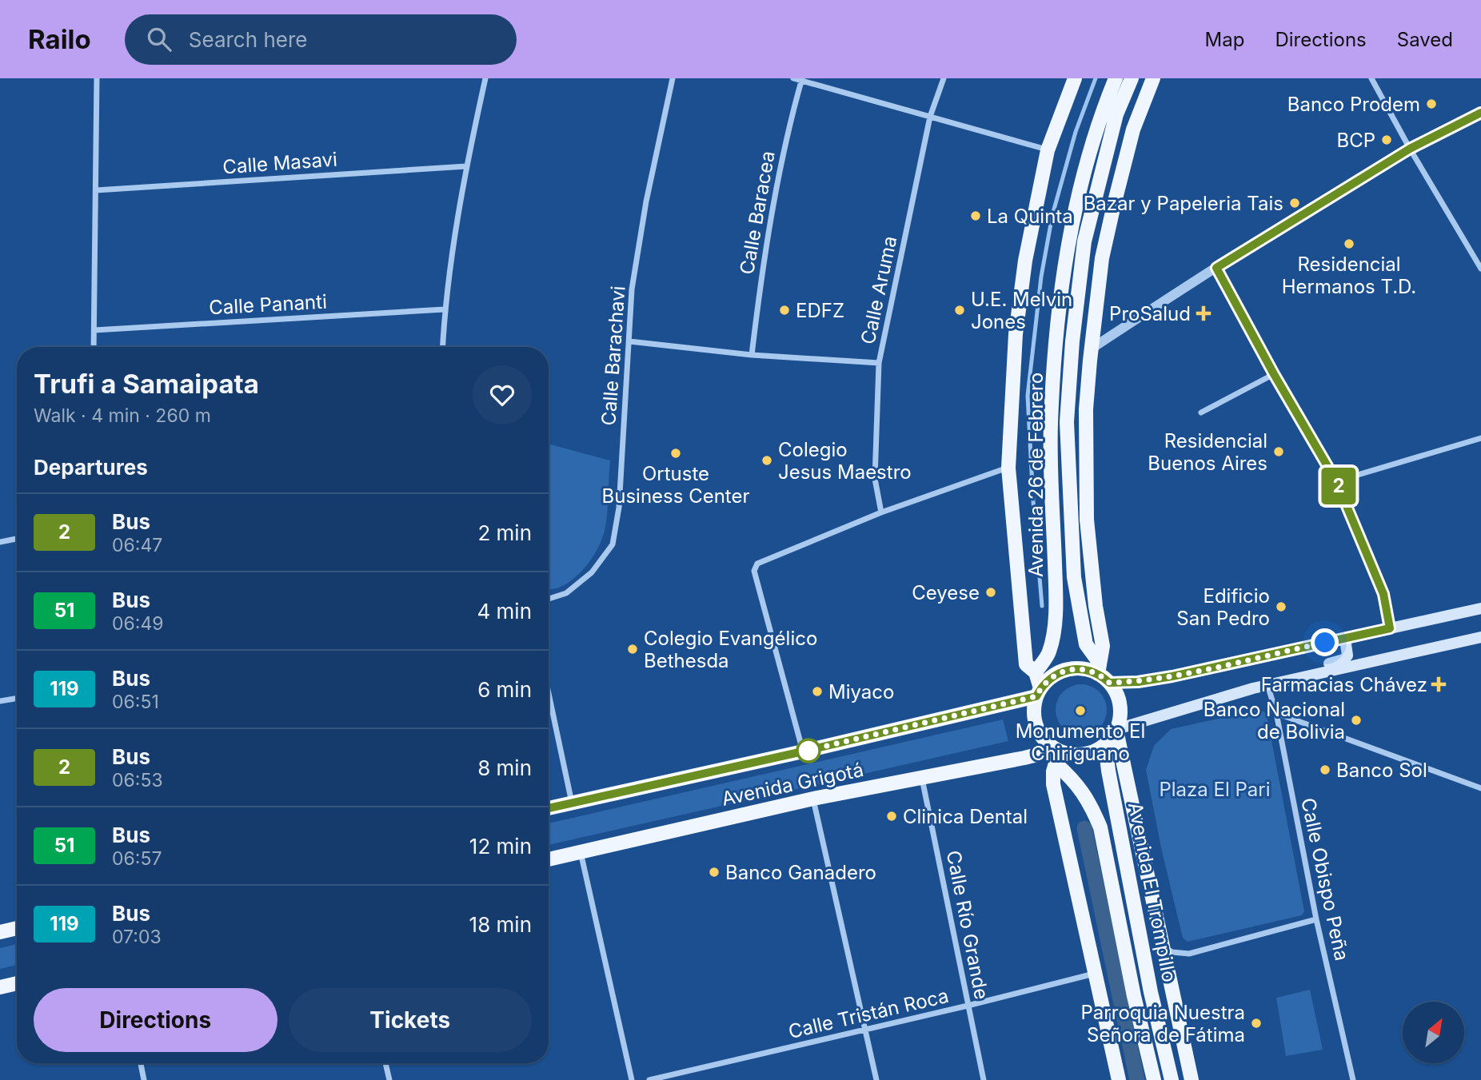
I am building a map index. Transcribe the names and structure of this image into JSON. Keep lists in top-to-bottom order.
{
  "streets": {
    "main road": ["Avenida 26 de Febrero", "Avenida Grigotá", "Avenida El Trompillo"],
    "street": [
      "Calle Masavi",
      "Calle Baracea",
      "Calle Aruma",
      "Calle Pananti",
      "Calle Barachavi",
      "Calle Obispo Peña",
      "Calle Río Grande",
      "Calle Tristán Roca"
    ]
  },
  "crossings": [
    ["Avenida 26 de Febrero", "Avenida Grigotá"],
    ["Avenida 26 de Febrero", "Avenida El Trompillo"],
    ["Avenida Grigotá", "Avenida El Trompillo"],
    ["Avenida Grigotá", "Calle Río Grande"],
    ["Calle Río Grande", "Calle Tristán Roca"]
  ],
  "parks": ["Plaza El Pari"],
  "places": {
    "other": [
      "Banco Prodem",
      "BCP",
      "Bazar y Papeleria Tais",
      "La Quinta",
      "Residencial Hermanos T.D.",
      "EDFZ",
      "U.E. Melvin Jones",
      "Residencial Buenos Aires",
      "Ortuste Business Center",
      "Colegio Jesus Maestro",
      "Ceyese",
      "Edificio San Pedro",
      "Colegio Evangélico Bethesda",
      "Miyaco",
      "Monumento El Chiriguano",
      "Banco Nacional de Bolivia",
      "Banco Sol",
      "Clinica Dental",
      "Banco Ganadero",
      "Parroquia Nuestra Señora de Fátima"
    ],
    "health": ["ProSalud", "Farmacias Chávez"]
  },
  "lines": ["bus line 2"],
  "north": "top right",
  "page": {
    "header": "Railo",
    "search": "Search here",
    "nav": ["Map", "Directions", "Saved"],
    "on_map": "2",
    "heading": [
      ["Trufi a Samaipata", "Walk · 4 min · 260 m"],
      "Departures"
    ],
    "list": [
      {
        "mark": "2",
        "name": "Bus",
        "note": "06:47",
        "value": "2 min"
      },
      {
        "mark": "51",
        "name": "Bus",
        "note": "06:49",
        "value": "4 min"
      },
      {
        "mark": "119",
        "name": "Bus",
        "note": "06:51",
        "value": "6 min"
      },
      {
        "mark": "2",
        "name": "Bus",
        "note": "06:53",
        "value": "8 min"
      },
      {
        "mark": "51",
        "name": "Bus",
        "note": "06:57",
        "value": "12 min"
      },
      {
        "mark": "119",
        "name": "Bus",
        "note": "07:03",
        "value": "18 min"
      }
    ],
    "buttons": ["Directions", "Tickets"]
  }
}
